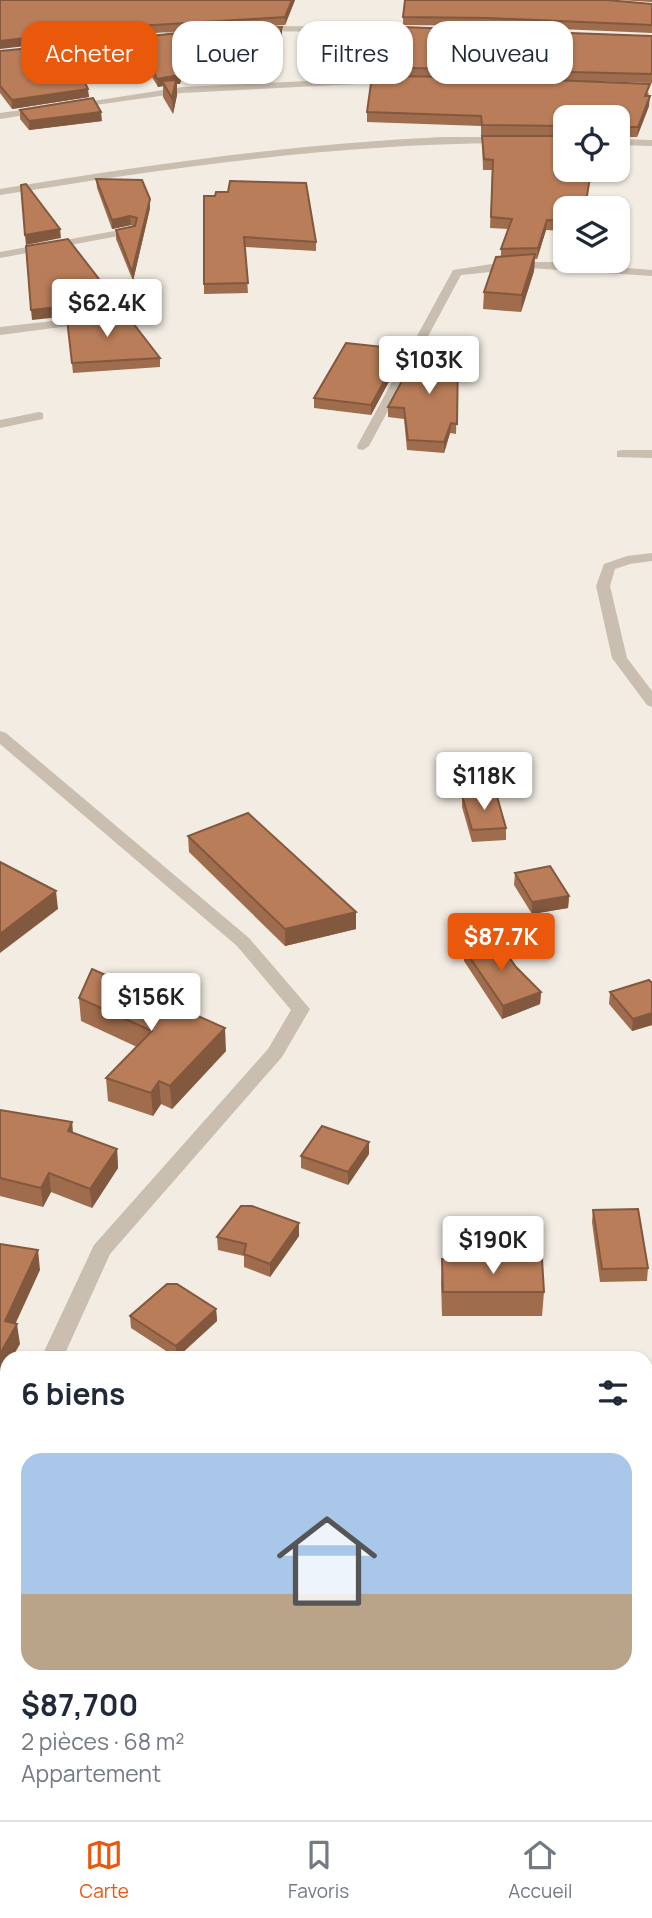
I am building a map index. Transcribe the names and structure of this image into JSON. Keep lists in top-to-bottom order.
{
  "page": {
    "chip": [
      "Acheter",
      "Louer",
      "Filtres",
      "Nouveau"
    ],
    "price": [
      "$62.4K",
      "$103K",
      "$118K",
      "$87.7K",
      "$156K",
      "$190K"
    ],
    "heading": "6 biens",
    "list": [
      {
        "name": "$87,700",
        "note": "2 pièces · 68 m² · Appartement"
      }
    ],
    "tabs": ["Carte", "Favoris", "Accueil"]
  }
}
